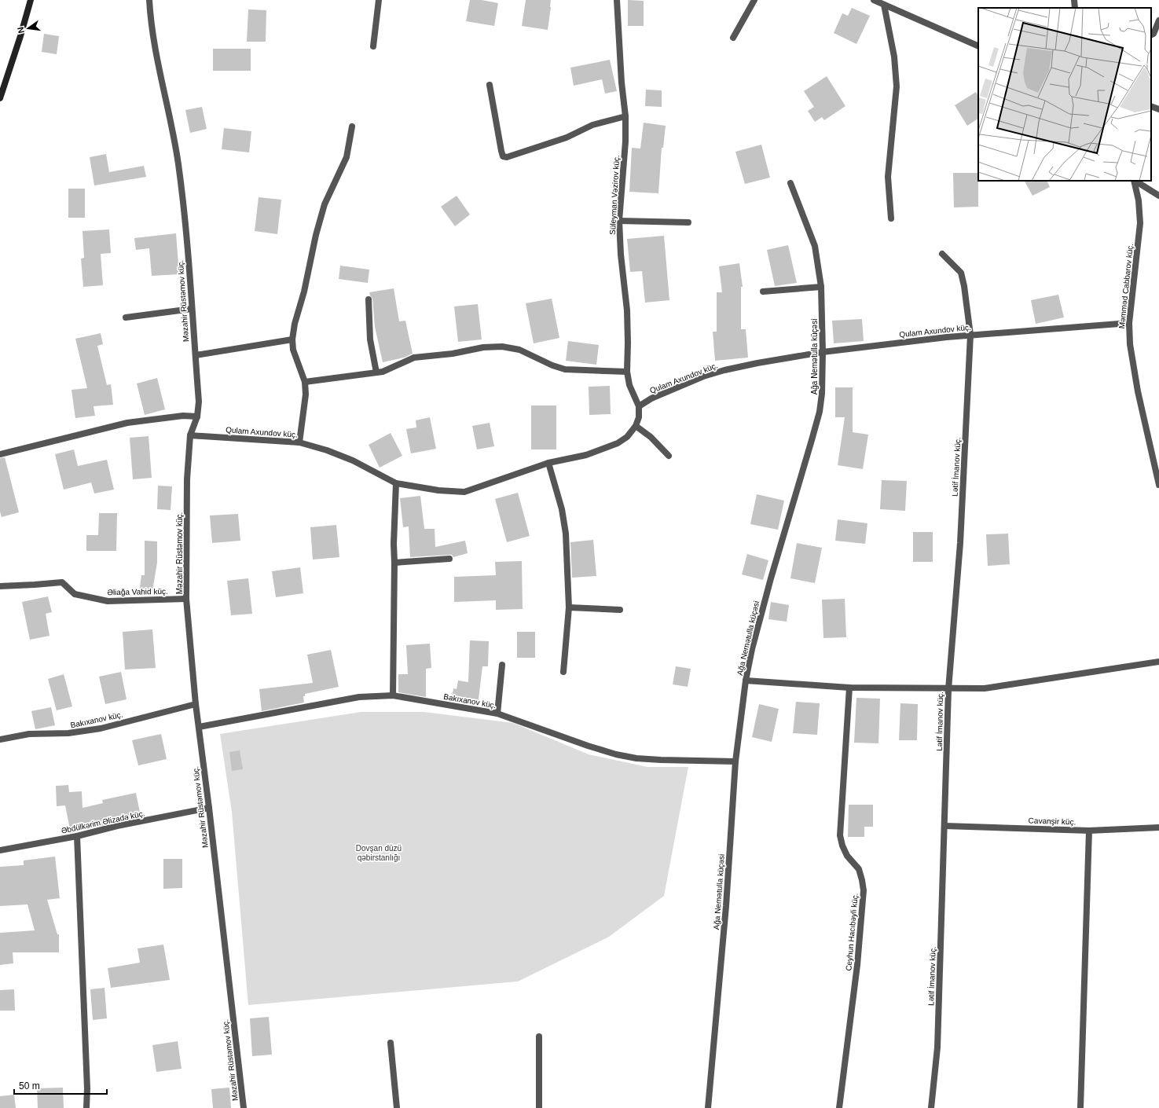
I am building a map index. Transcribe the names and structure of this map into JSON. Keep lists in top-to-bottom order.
{
  "streets": {
    "street": [
      "Süleyman Vəzirov küç.",
      "Məmməd Cabbarov küç.",
      "Məzahir Rüstəmov küç.",
      "Qulam Axundov küç.",
      "Ağa Nemətulla küçəsi",
      "Lətif İmanov küç.",
      "Əliağa Vahid küç.",
      "Bakıxanov küç.",
      "Cavanşir küç.",
      "Əbdülkərim Əlizadə küç.",
      "Ceyhun Hacıbəyli küç."
    ]
  },
  "crossings": [
    ["Süleyman Vəzirov küç.", "Qulam Axundov küç."],
    ["Məmməd Cabbarov küç.", "Qulam Axundov küç."],
    ["Məzahir Rüstəmov küç.", "Qulam Axundov küç."],
    ["Məzahir Rüstəmov küç.", "Əliağa Vahid küç."],
    ["Məzahir Rüstəmov küç.", "Bakıxanov küç."],
    ["Məzahir Rüstəmov küç.", "Əbdülkərim Əlizadə küç."],
    ["Qulam Axundov küç.", "Ağa Nemətulla küçəsi"],
    ["Qulam Axundov küç.", "Lətif İmanov küç."],
    ["Ağa Nemətulla küçəsi", "Bakıxanov küç."],
    ["Lətif İmanov küç.", "Cavanşir küç."]
  ],
  "parks": ["Dovşan düzü qəbirstanlığı"],
  "scale_bar": "50 m",
  "north": "left"
}
